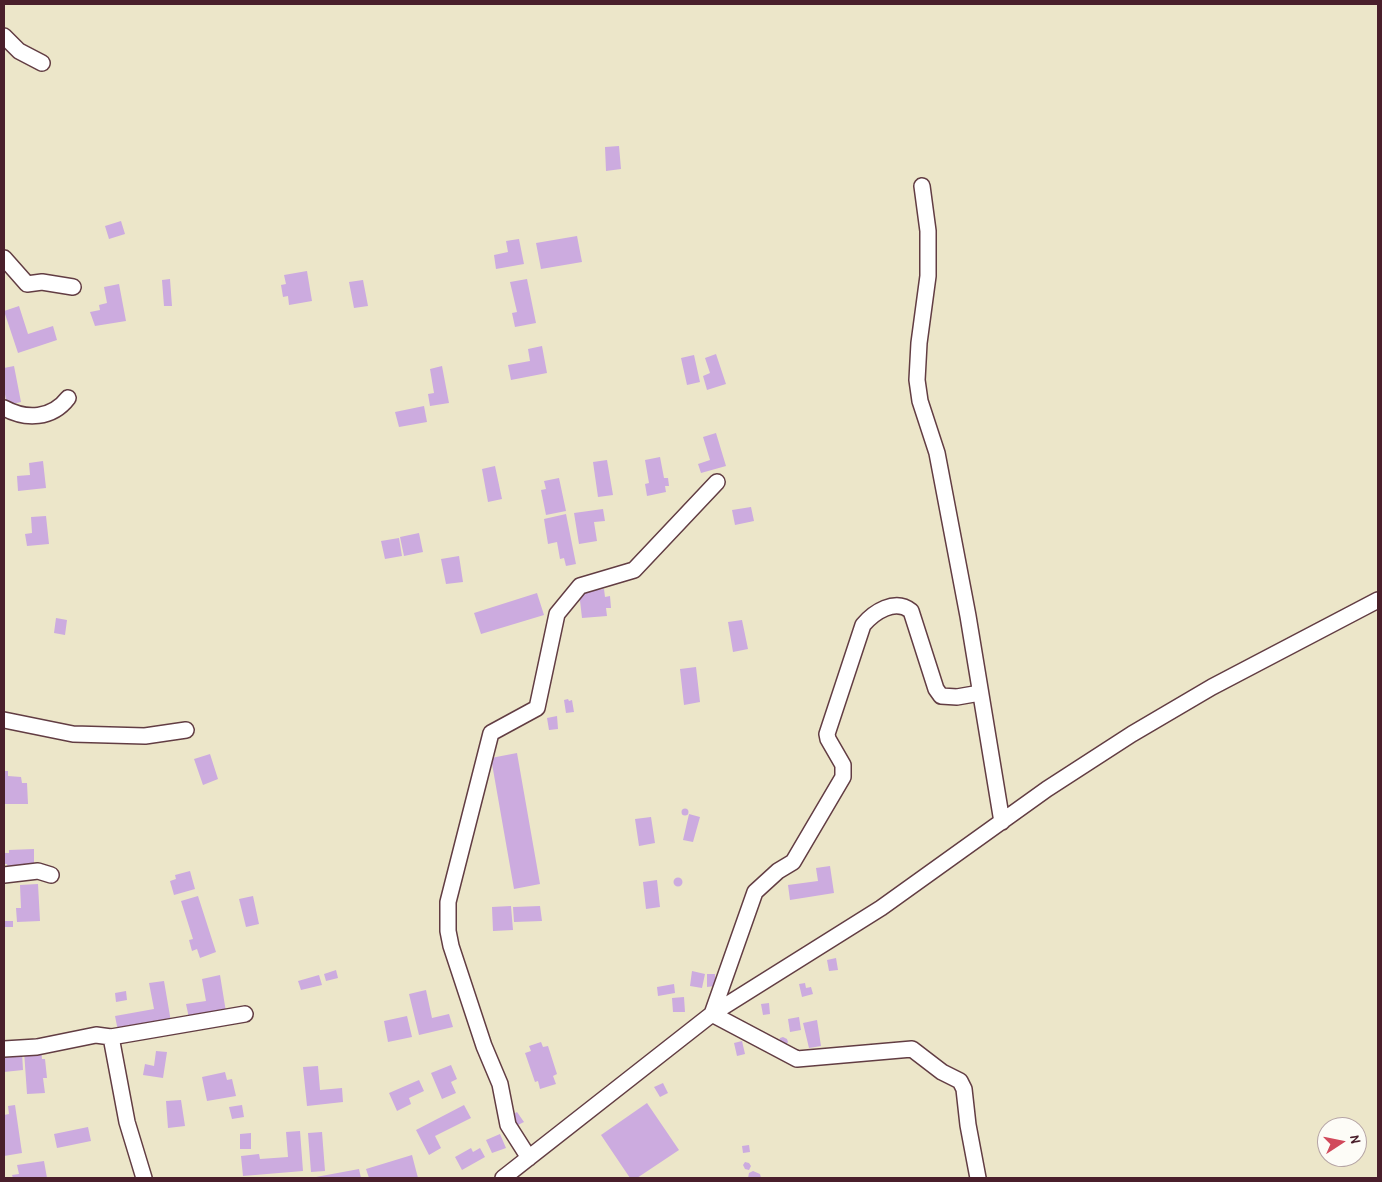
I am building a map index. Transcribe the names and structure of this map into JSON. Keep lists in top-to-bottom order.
{
  "north": "right"
}
